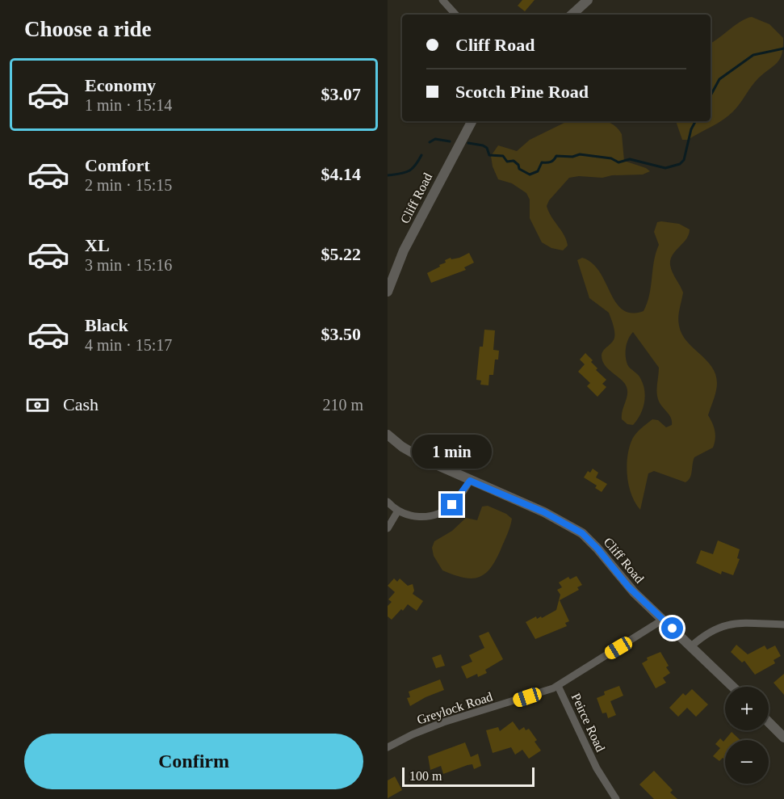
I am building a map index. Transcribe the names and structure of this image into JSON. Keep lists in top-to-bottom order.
{
  "streets": {
    "street": ["Cliff Road", "Greylock Road", "Peirce Road"]
  },
  "crossings": [
    ["Cliff Road", "Peirce Road"],
    ["Greylock Road", "Peirce Road"]
  ],
  "scale_bar": "100 m",
  "page": {
    "heading": "Choose a ride",
    "banner": ["Cliff Road", "Scotch Pine Road"],
    "list": [
      {
        "name": "Economy",
        "note": "1 min · 15:14",
        "value": "$3.07"
      },
      {
        "name": "Comfort",
        "note": "2 min · 15:15",
        "value": "$4.14"
      },
      {
        "name": "XL",
        "note": "3 min · 15:16",
        "value": "$5.22"
      },
      {
        "name": "Black",
        "note": "4 min · 15:17",
        "value": "$3.50"
      }
    ],
    "pay": ["Cash", "210 m"],
    "bubble": "1 min",
    "map_buttons": ["+", "−"],
    "buttons": "Confirm",
    "scale": "100 m"
  }
}
